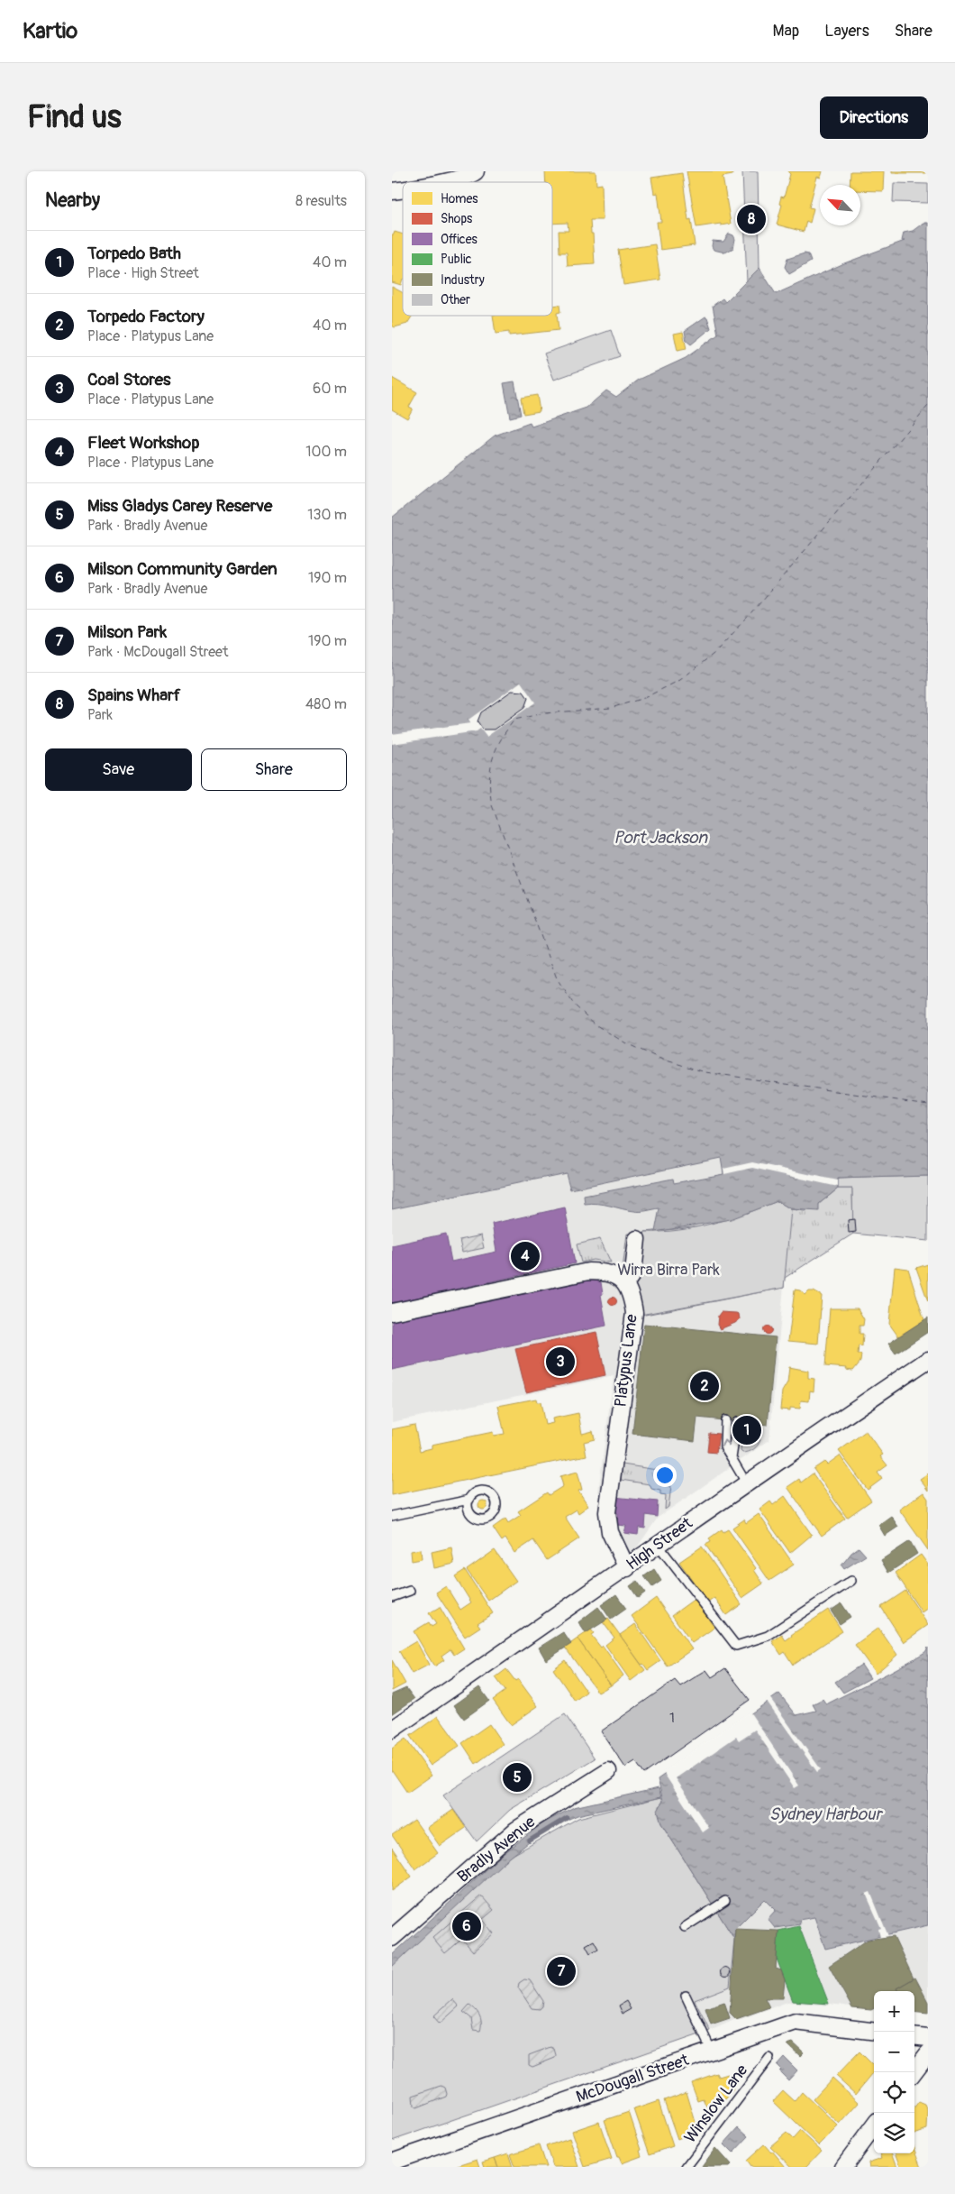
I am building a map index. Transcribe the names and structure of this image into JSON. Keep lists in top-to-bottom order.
{
  "streets": {
    "street": [
      "Platypus Lane",
      "High Street",
      "Bradly Avenue",
      "McDougall Street"
    ],
    "lane": ["Winslow Lane"]
  },
  "crossings": [
    ["Platypus Lane", "High Street"]
  ],
  "water": ["Port Jackson", "Sydney Harbour"],
  "parks": ["Wirra Birra Park"],
  "house_numbers": ["1"],
  "legend": [
    "Homes",
    "Shops",
    "Offices",
    "Public",
    "Industry",
    "Other"
  ],
  "north": "top left",
  "page": {
    "header": "Kartio",
    "nav": ["Map", "Layers", "Share"],
    "buttons": [
      "Directions",
      ["Save", "Share"]
    ],
    "title": "Find us",
    "heading": ["Nearby", "8 results"],
    "pins": [
      "8",
      "4",
      "3",
      "2",
      "1",
      "5",
      "6",
      "7"
    ],
    "list": [
      {
        "mark": "1",
        "name": "Torpedo Bath",
        "note": "Place · High Street",
        "value": "40 m"
      },
      {
        "mark": "2",
        "name": "Torpedo Factory",
        "note": "Place · Platypus Lane",
        "value": "40 m"
      },
      {
        "mark": "3",
        "name": "Coal Stores",
        "note": "Place · Platypus Lane",
        "value": "60 m"
      },
      {
        "mark": "4",
        "name": "Fleet Workshop",
        "note": "Place · Platypus Lane",
        "value": "100 m"
      },
      {
        "mark": "5",
        "name": "Miss Gladys Carey Reserve",
        "note": "Park · Bradly Avenue",
        "value": "130 m"
      },
      {
        "mark": "6",
        "name": "Milson Community Garden",
        "note": "Park · Bradly Avenue",
        "value": "190 m"
      },
      {
        "mark": "7",
        "name": "Milson Park",
        "note": "Park · McDougall Street",
        "value": "190 m"
      },
      {
        "mark": "8",
        "name": "Spains Wharf",
        "note": "Park",
        "value": "480 m"
      }
    ],
    "map_buttons": ["+", "−"]
  }
}
